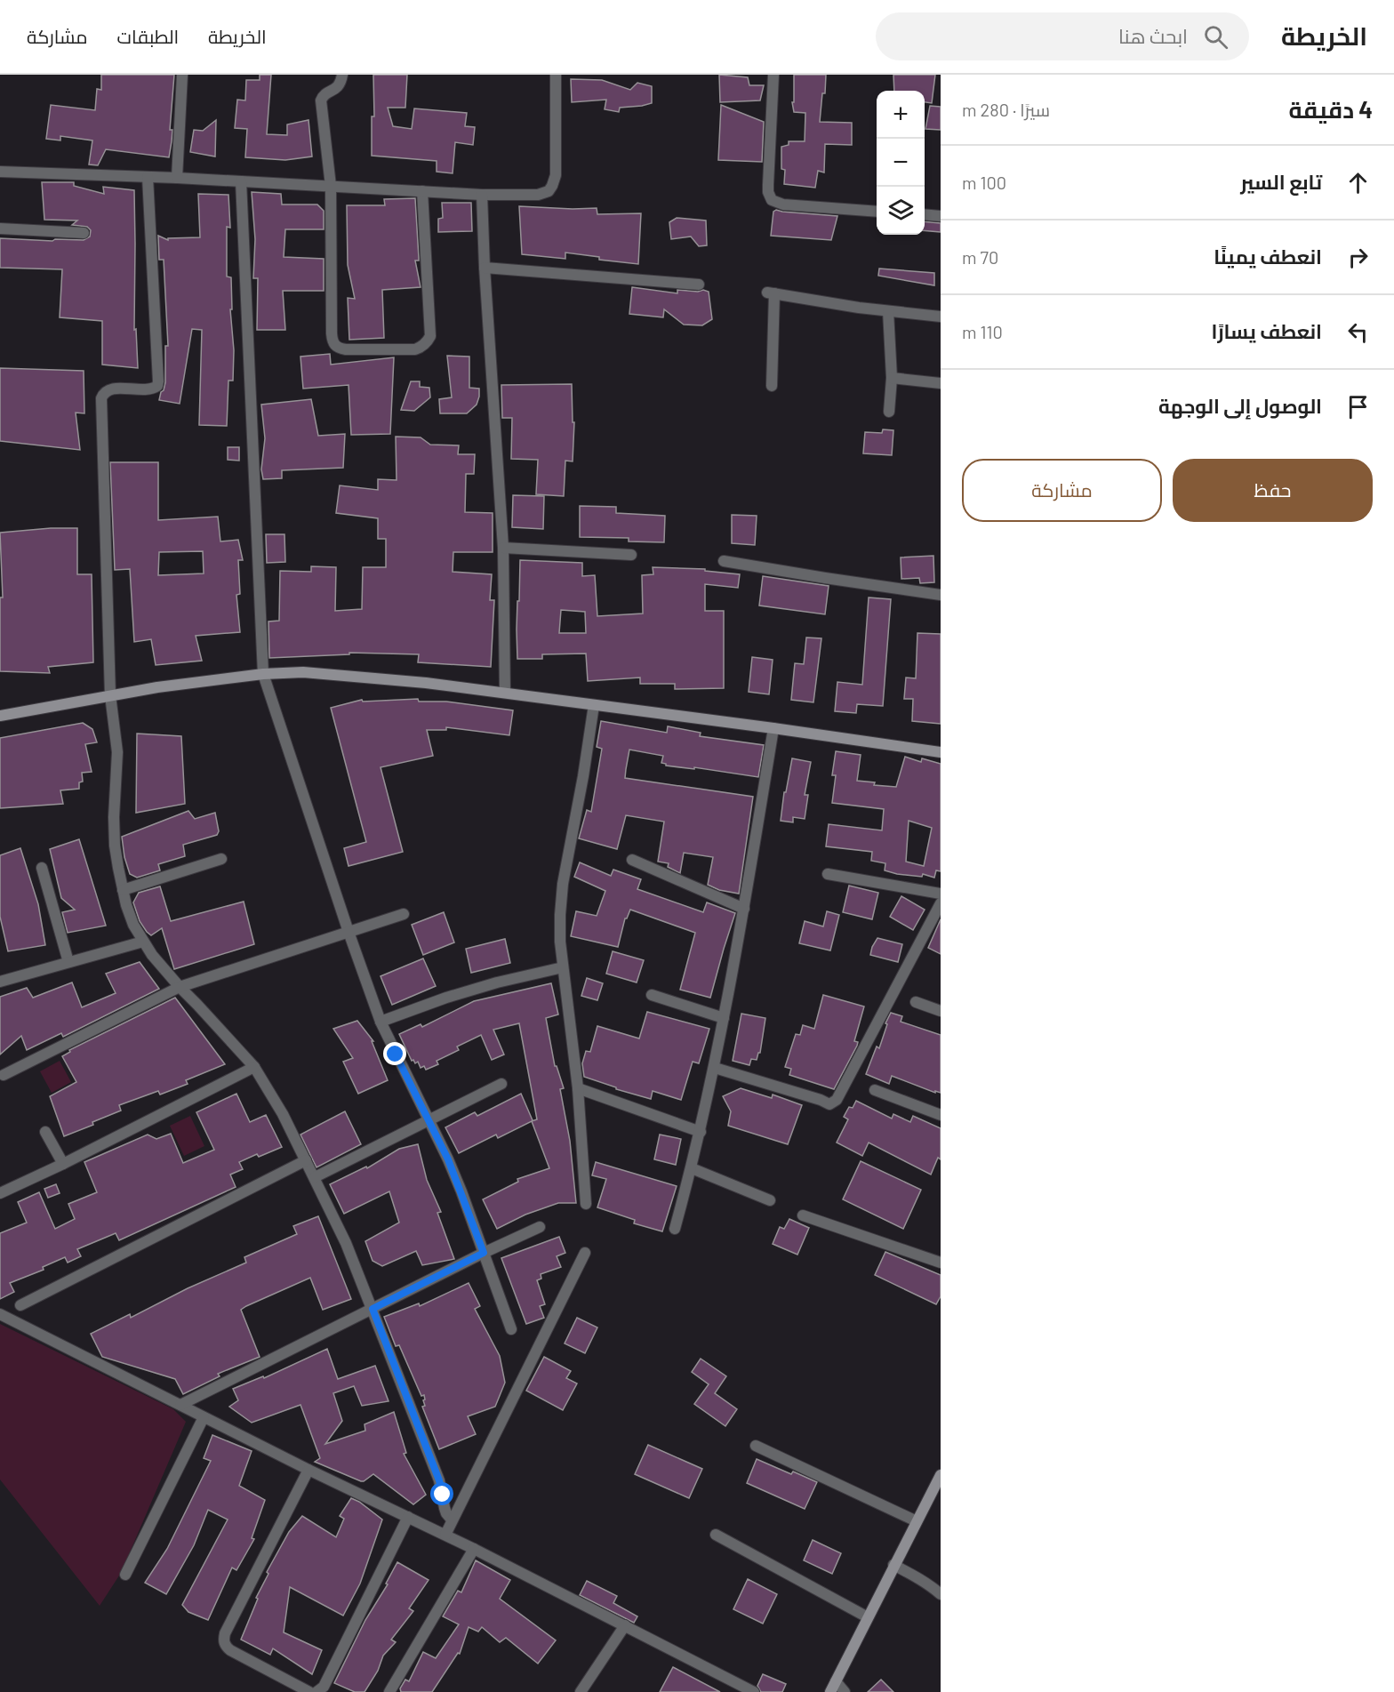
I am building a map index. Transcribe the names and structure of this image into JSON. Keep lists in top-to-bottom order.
{
  "page": {
    "header": "الخريطة",
    "search": "ابحث هنا",
    "nav": ["الخريطة", "الطبقات", "مشاركة"],
    "heading": ["4 دقيقة", "سيرًا · 280 m"],
    "map_buttons": ["+", "−"],
    "list": [
      ["تابع السير", "100 m"],
      ["انعطف يمينًا", "70 m"],
      ["انعطف يسارًا", "110 m"],
      "الوصول إلى الوجهة"
    ],
    "buttons": ["حفظ", "مشاركة"]
  }
}
